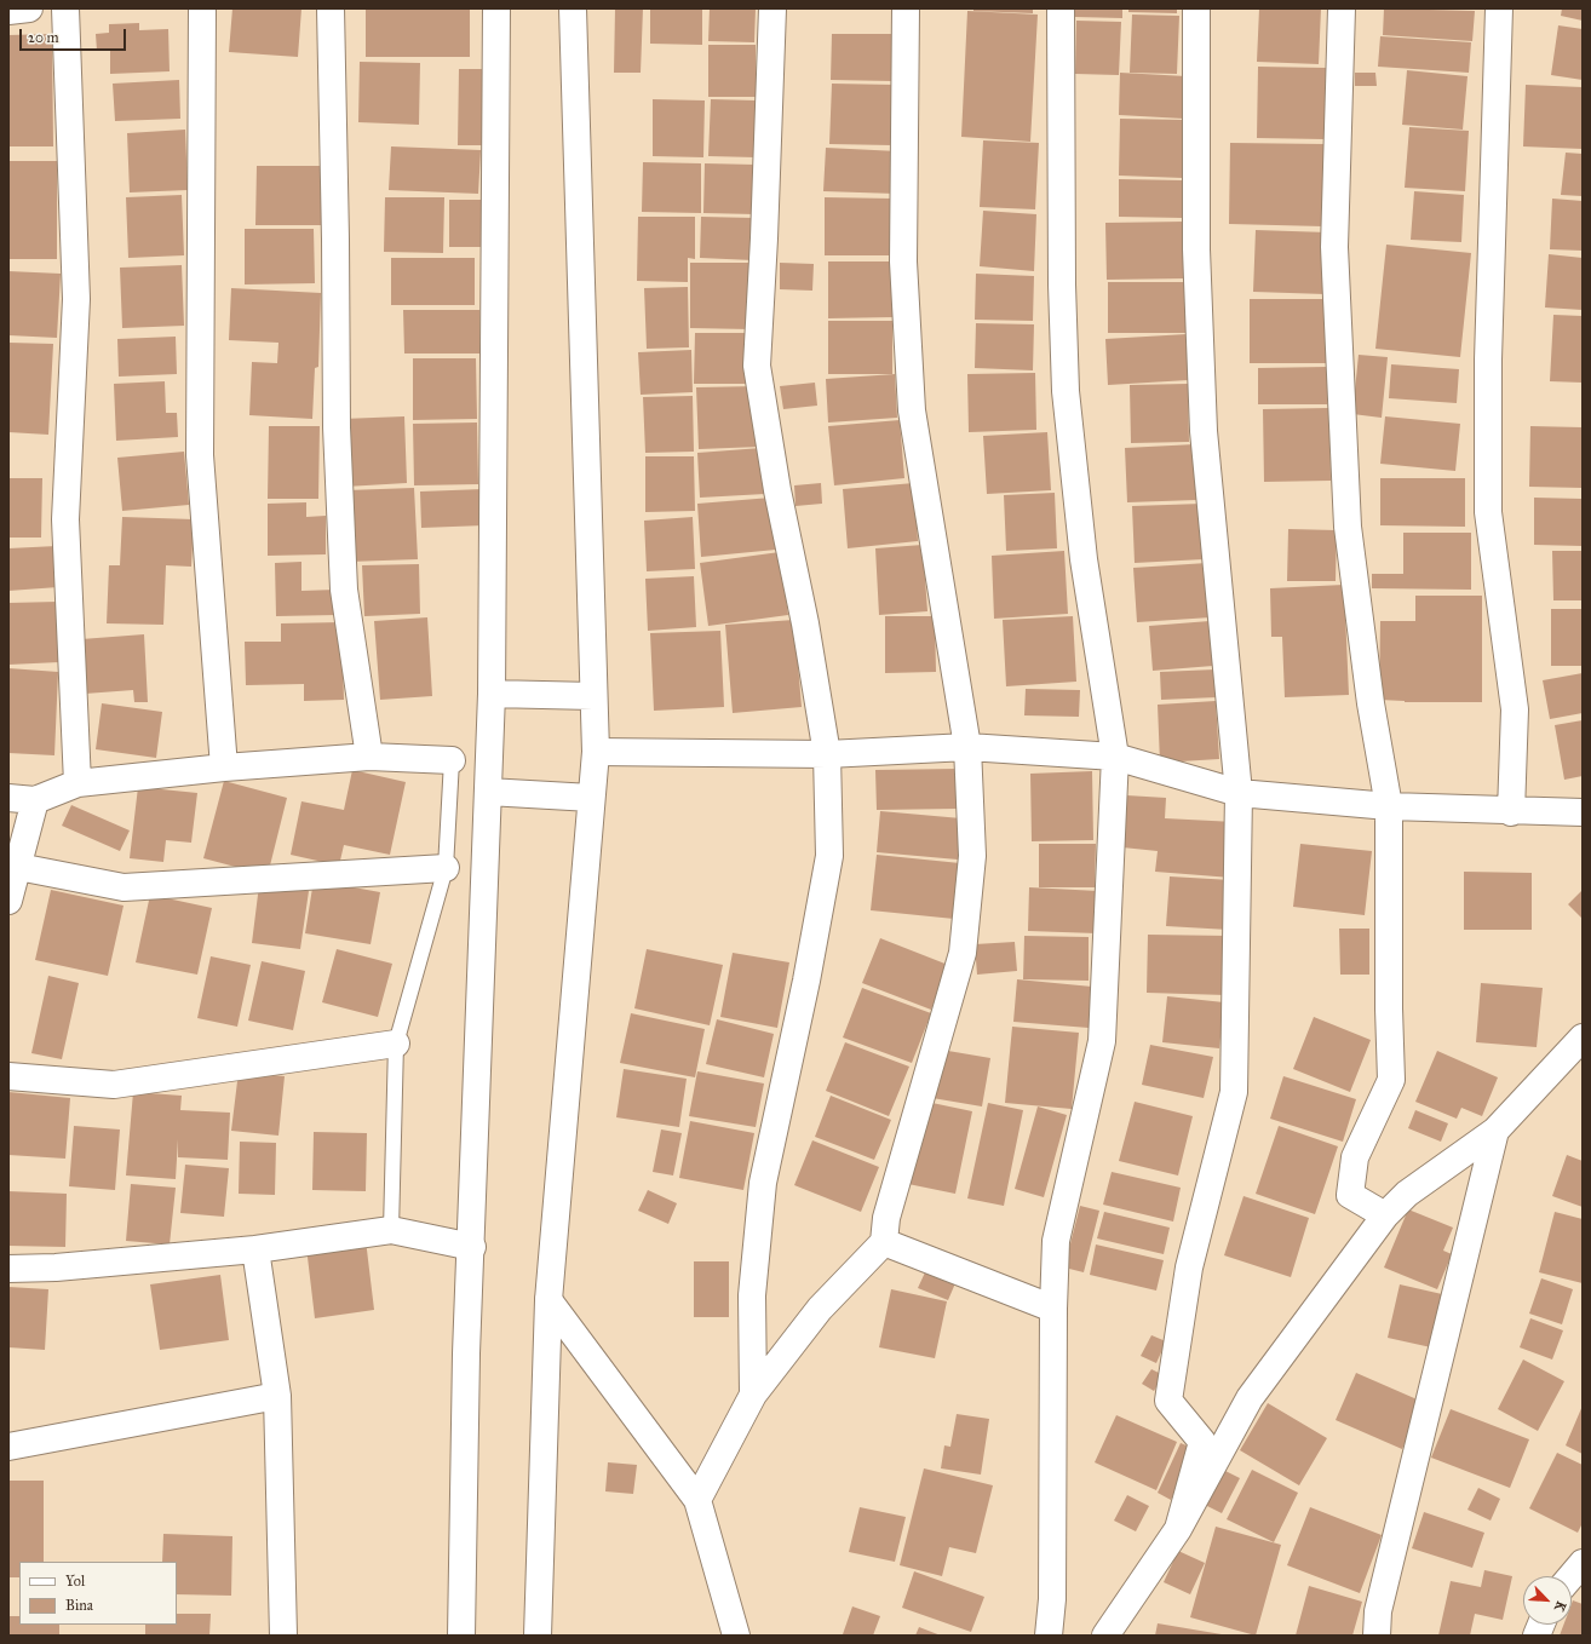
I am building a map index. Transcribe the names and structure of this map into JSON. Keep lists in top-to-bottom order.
{
  "legend": ["Yol", "Bina"],
  "scale_bar": "20 m",
  "north": "bottom right"
}
